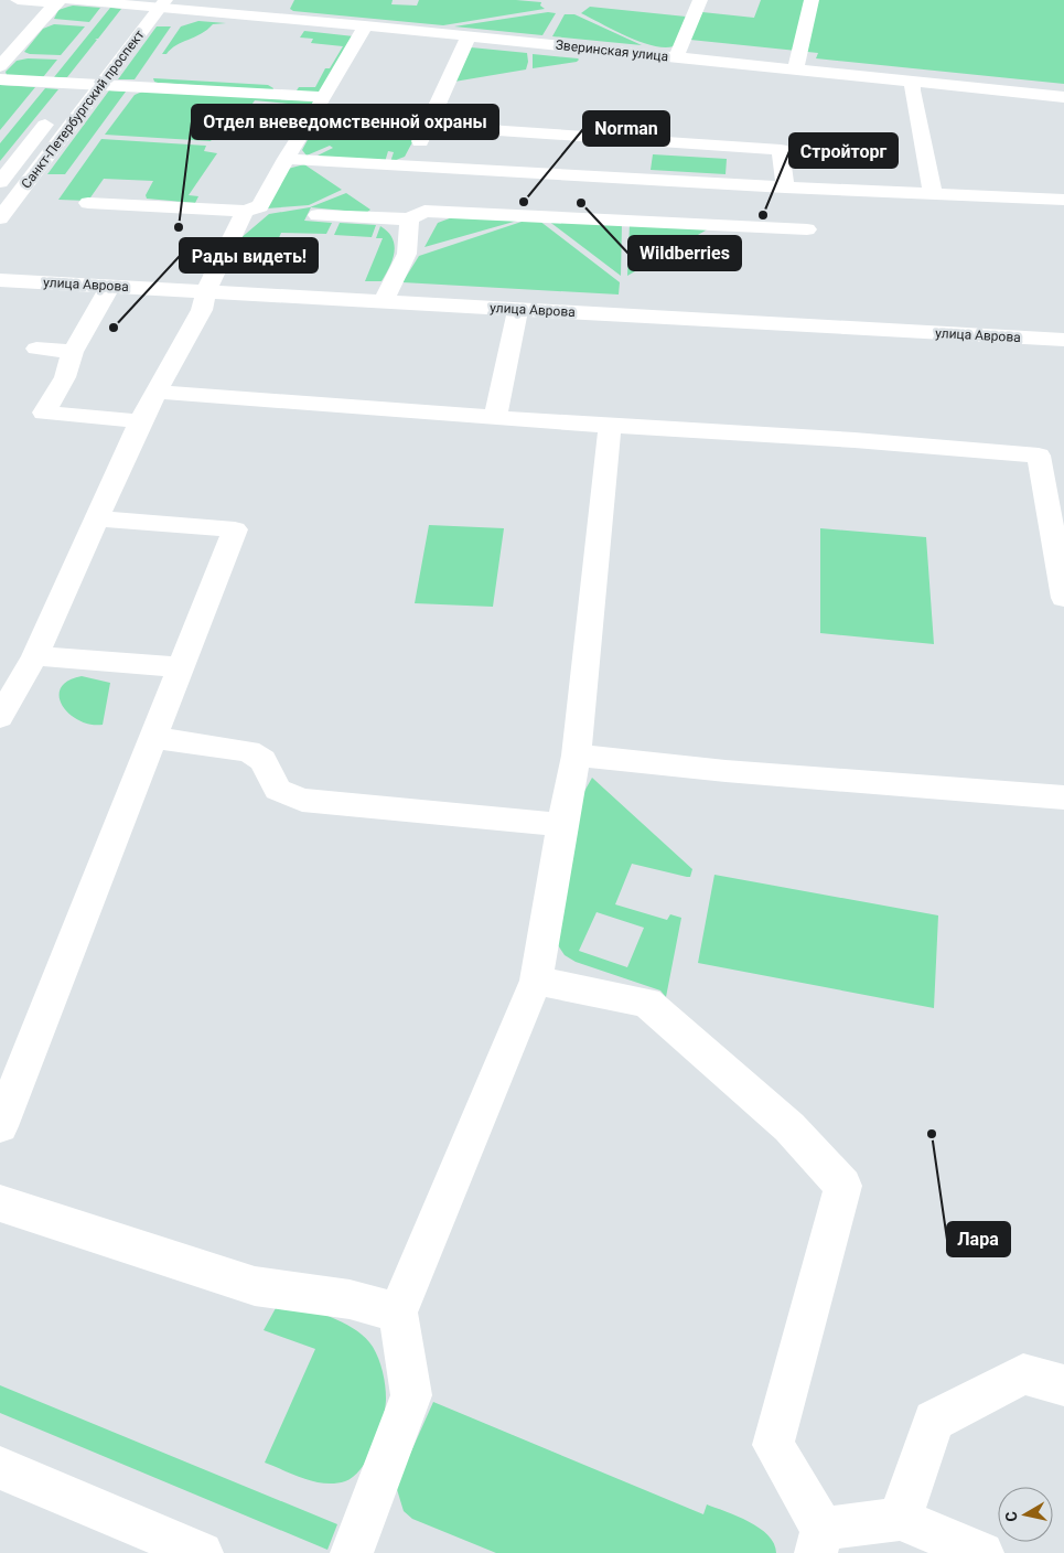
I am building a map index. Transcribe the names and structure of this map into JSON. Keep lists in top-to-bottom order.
{
  "streets": {
    "street": ["Зверинская улица", "Санкт-Петербургский проспект", "улица Аврова"]
  },
  "crossings": [
    ["Зверинская улица", "Санкт-Петербургский проспект"]
  ],
  "places": [
    "Norman",
    "Wildberries",
    "Стройторг",
    "Отдел вневедомственной охраны",
    "Рады видеть!",
    "Лара"
  ],
  "north": "left"
}
